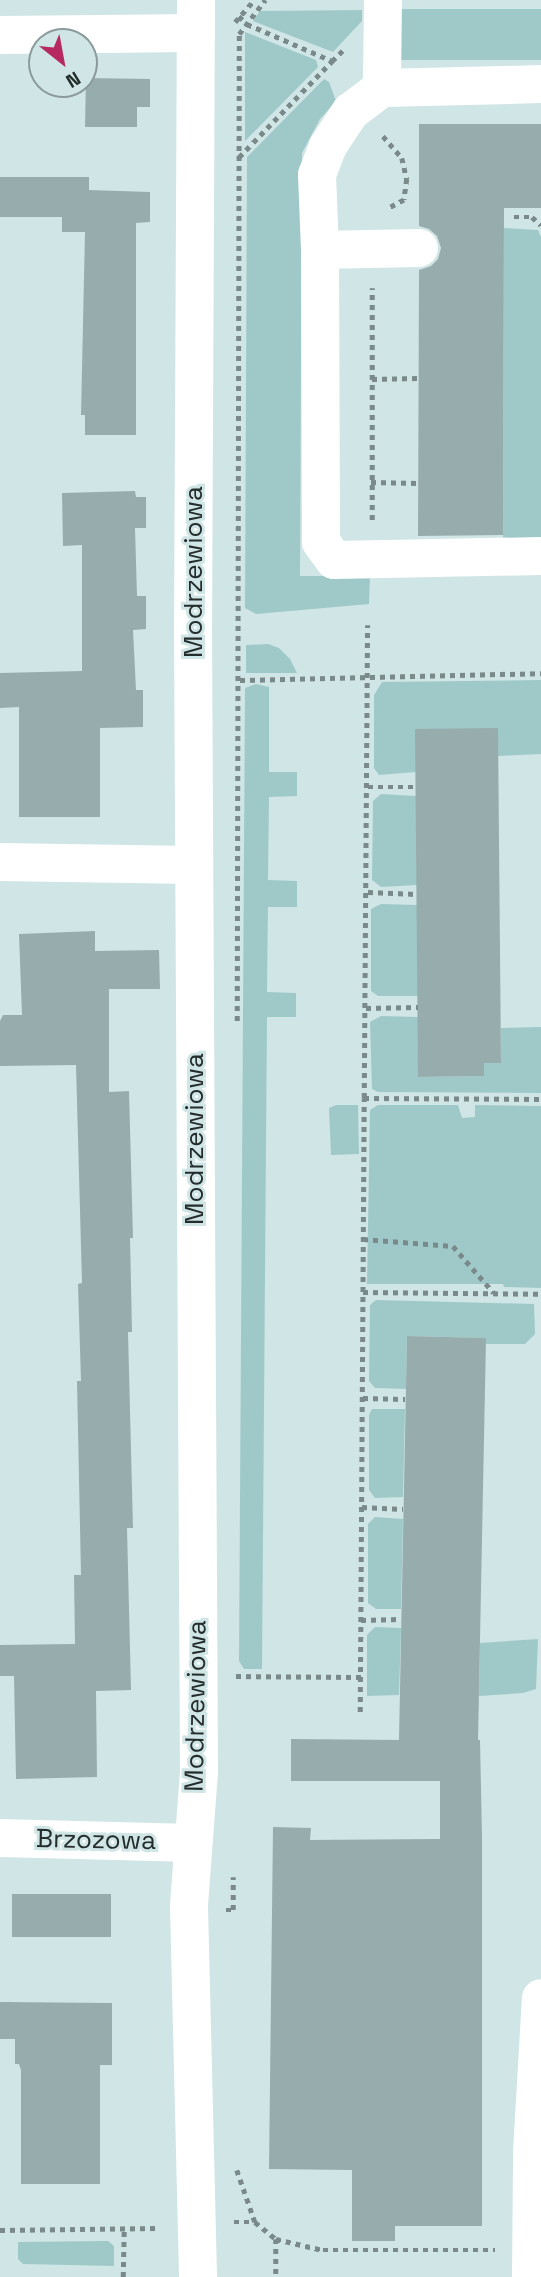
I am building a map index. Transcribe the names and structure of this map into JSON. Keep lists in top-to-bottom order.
{
  "streets": {
    "street": ["Modrzewiowa", "Brzozowa"]
  },
  "crossings": [
    ["Modrzewiowa", "Brzozowa"]
  ],
  "north": "bottom right"
}
